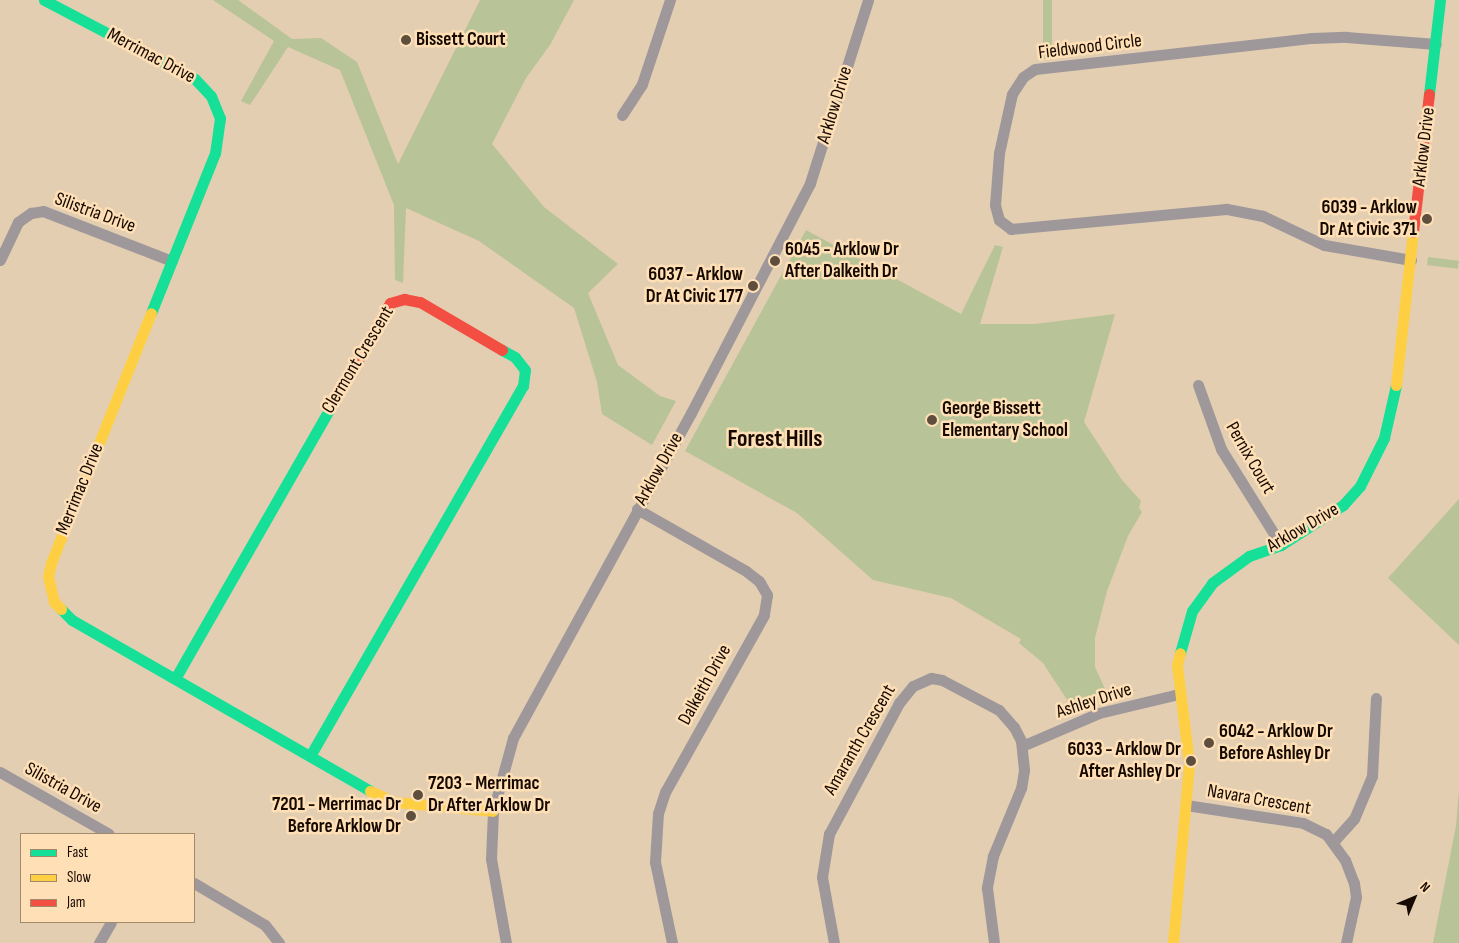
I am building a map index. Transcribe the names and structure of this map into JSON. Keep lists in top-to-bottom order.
{
  "streets": {
    "street": [
      "Fieldwood Circle",
      "Merrimac Drive",
      "Arklow Drive",
      "Silistria Drive",
      "Clermont Crescent",
      "Pernix Court",
      "Dalkeith Drive",
      "Ashley Drive",
      "Amaranth Crescent",
      "Navara Crescent"
    ]
  },
  "crossings": [
    ["Fieldwood Circle", "Arklow Drive"],
    ["Merrimac Drive", "Arklow Drive"],
    ["Merrimac Drive", "Silistria Drive"],
    ["Merrimac Drive", "Clermont Crescent"],
    ["Arklow Drive", "Pernix Court"],
    ["Arklow Drive", "Dalkeith Drive"],
    ["Arklow Drive", "Ashley Drive"],
    ["Arklow Drive", "Navara Crescent"],
    ["Ashley Drive", "Amaranth Crescent"]
  ],
  "districts": ["Forest Hills"],
  "places": [
    "Bissett Court",
    "6039 - Arklow Dr At Civic 371",
    "6045 - Arklow Dr After Dalkeith Dr",
    "6037 - Arklow Dr At Civic 177",
    "George Bissett Elementary School",
    "6042 - Arklow Dr Before Ashley Dr",
    "6033 - Arklow Dr After Ashley Dr",
    "7203 - Merrimac Dr After Arklow Dr",
    "7201 - Merrimac Dr Before Arklow Dr"
  ],
  "legend": ["Fast", "Slow", "Jam"],
  "north": "top right"
}
